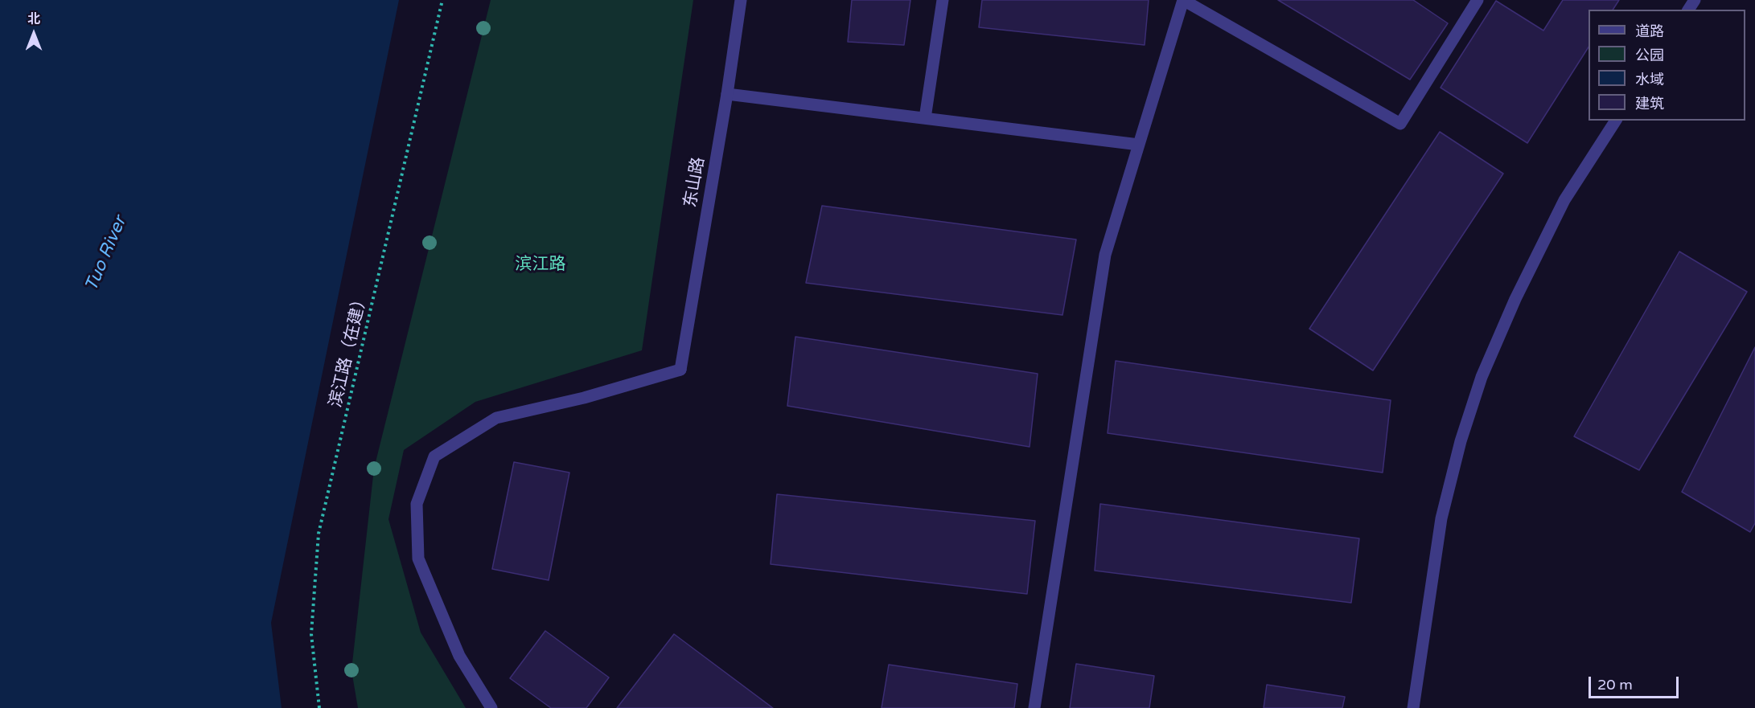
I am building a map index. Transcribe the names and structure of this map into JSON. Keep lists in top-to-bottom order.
{
  "streets": {
    "street": ["东山路"],
    "path": ["滨江路（在建）"]
  },
  "water": ["Tuo River"],
  "parks": ["滨江路"],
  "legend": [
    "道路",
    "公园",
    "水域",
    "建筑"
  ],
  "scale_bar": "20 m",
  "north": "top"
}
